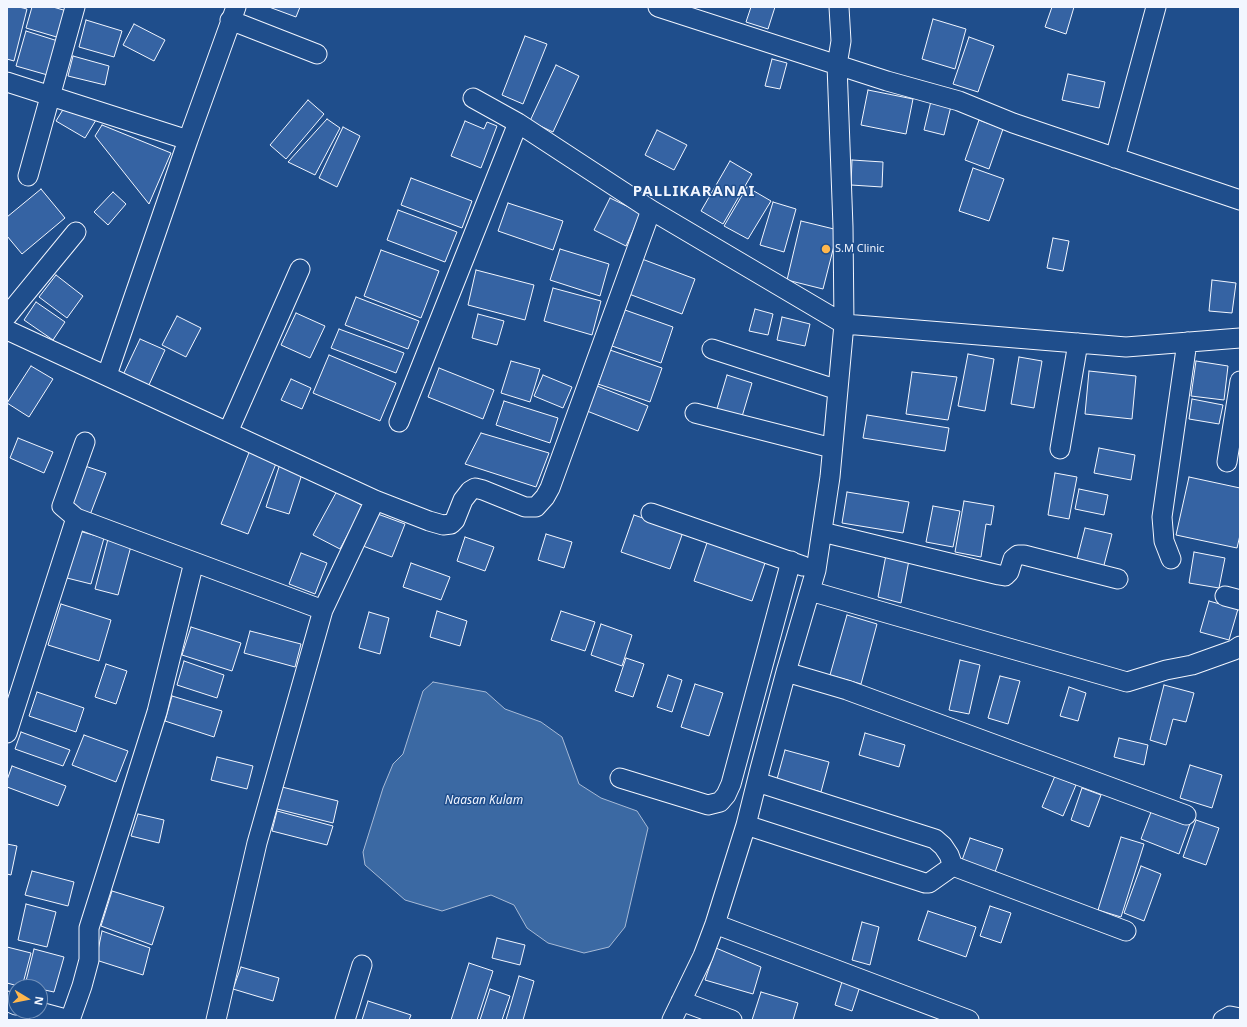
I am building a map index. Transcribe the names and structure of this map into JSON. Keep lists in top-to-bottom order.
{
  "districts": ["PALLIKARANAI"],
  "water": ["Naasan Kulam"],
  "places": ["S.M Clinic"],
  "north": "right"
}
